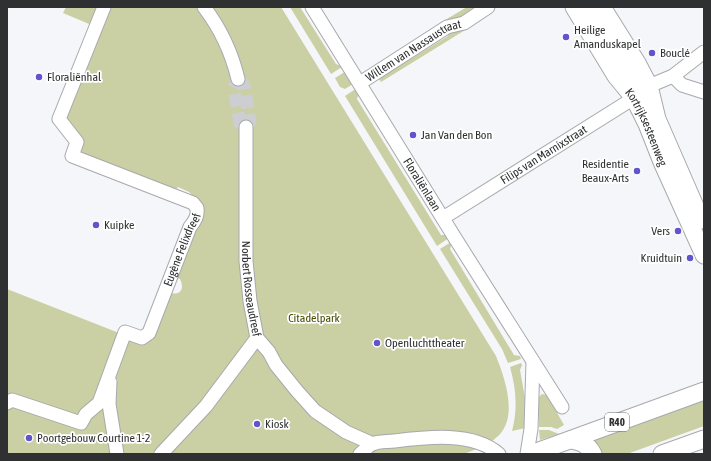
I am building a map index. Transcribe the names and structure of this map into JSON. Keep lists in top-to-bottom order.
{
  "streets": {
    "main road": ["Kortrijksesteenweg", "R40"],
    "street": [
      "Willem van Nassaustraat",
      "Filips van Marnixstraat",
      "Floraliënlaan",
      "Eugène Felixdreef",
      "Norbert Rosseaudreef"
    ]
  },
  "crossings": [
    ["Willem van Nassaustraat", "Floraliënlaan"],
    ["Kortrijksesteenweg", "Filips van Marnixstraat"],
    ["Filips van Marnixstraat", "Floraliënlaan"]
  ],
  "parks": ["Citadelpark"],
  "places": [
    "Heilige Amanduskapel",
    "Bouclé",
    "Floraliënhal",
    "Jan Van den Bon",
    "Residentie Beaux-Arts",
    "Kuipke",
    "Vers",
    "Kruidtuin",
    "Openluchttheater",
    "Kiosk",
    "Poortgebouw Courtine 1-2"
  ]
}
